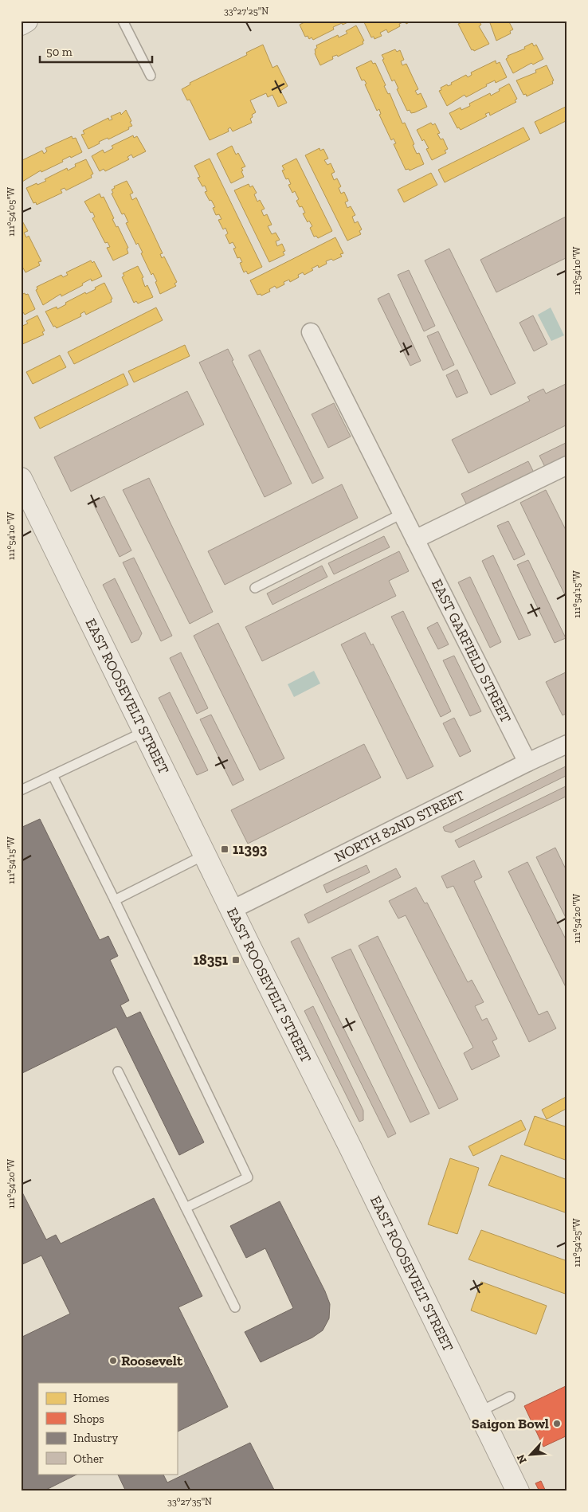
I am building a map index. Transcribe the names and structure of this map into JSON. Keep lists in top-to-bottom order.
{
  "streets": {
    "street": ["EAST GARFIELD STREET", "EAST ROOSEVELT STREET", "NORTH 82ND STREET"]
  },
  "crossings": [
    ["EAST GARFIELD STREET", "NORTH 82ND STREET"],
    ["EAST ROOSEVELT STREET", "NORTH 82ND STREET"]
  ],
  "places": {
    "transit": ["11393", "18351"],
    "other": ["Roosevelt", "Saigon Bowl"]
  },
  "legend": [
    "Homes",
    "Shops",
    "Industry",
    "Other"
  ],
  "scale_bar": "50 m",
  "north": "bottom left",
  "coordinates": [
    "33°27'25\"N",
    "111°54'05\"W",
    "111°54'10\"W",
    "111°54'15\"W",
    "111°54'20\"W",
    "111°54'25\"W",
    "33°27'35\"N"
  ]
}
